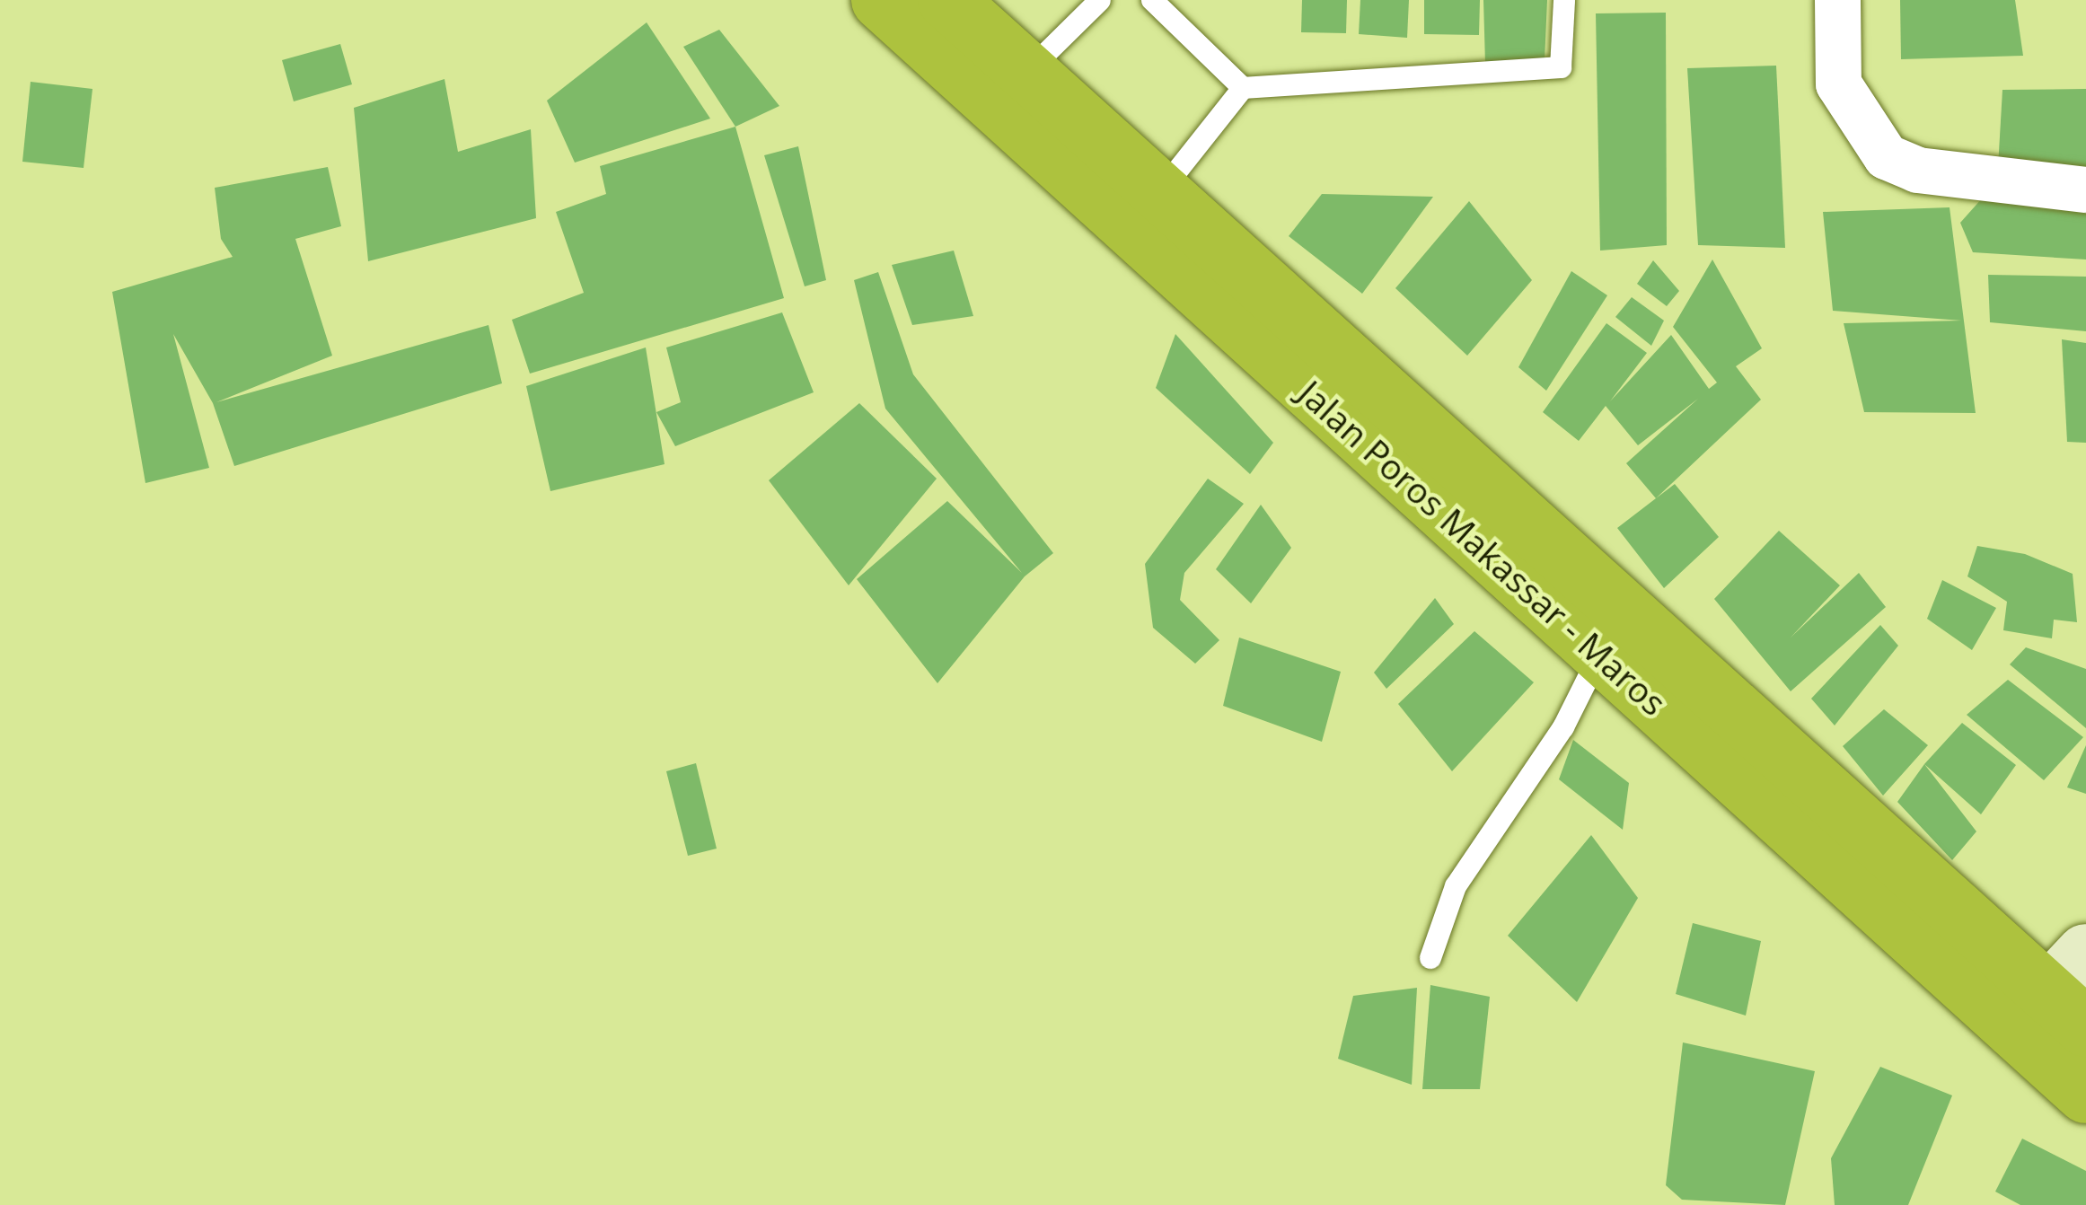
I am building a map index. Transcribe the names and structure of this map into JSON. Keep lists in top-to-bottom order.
{
  "streets": {
    "highway": ["Jalan Poros Makassar - Maros"]
  }
}
